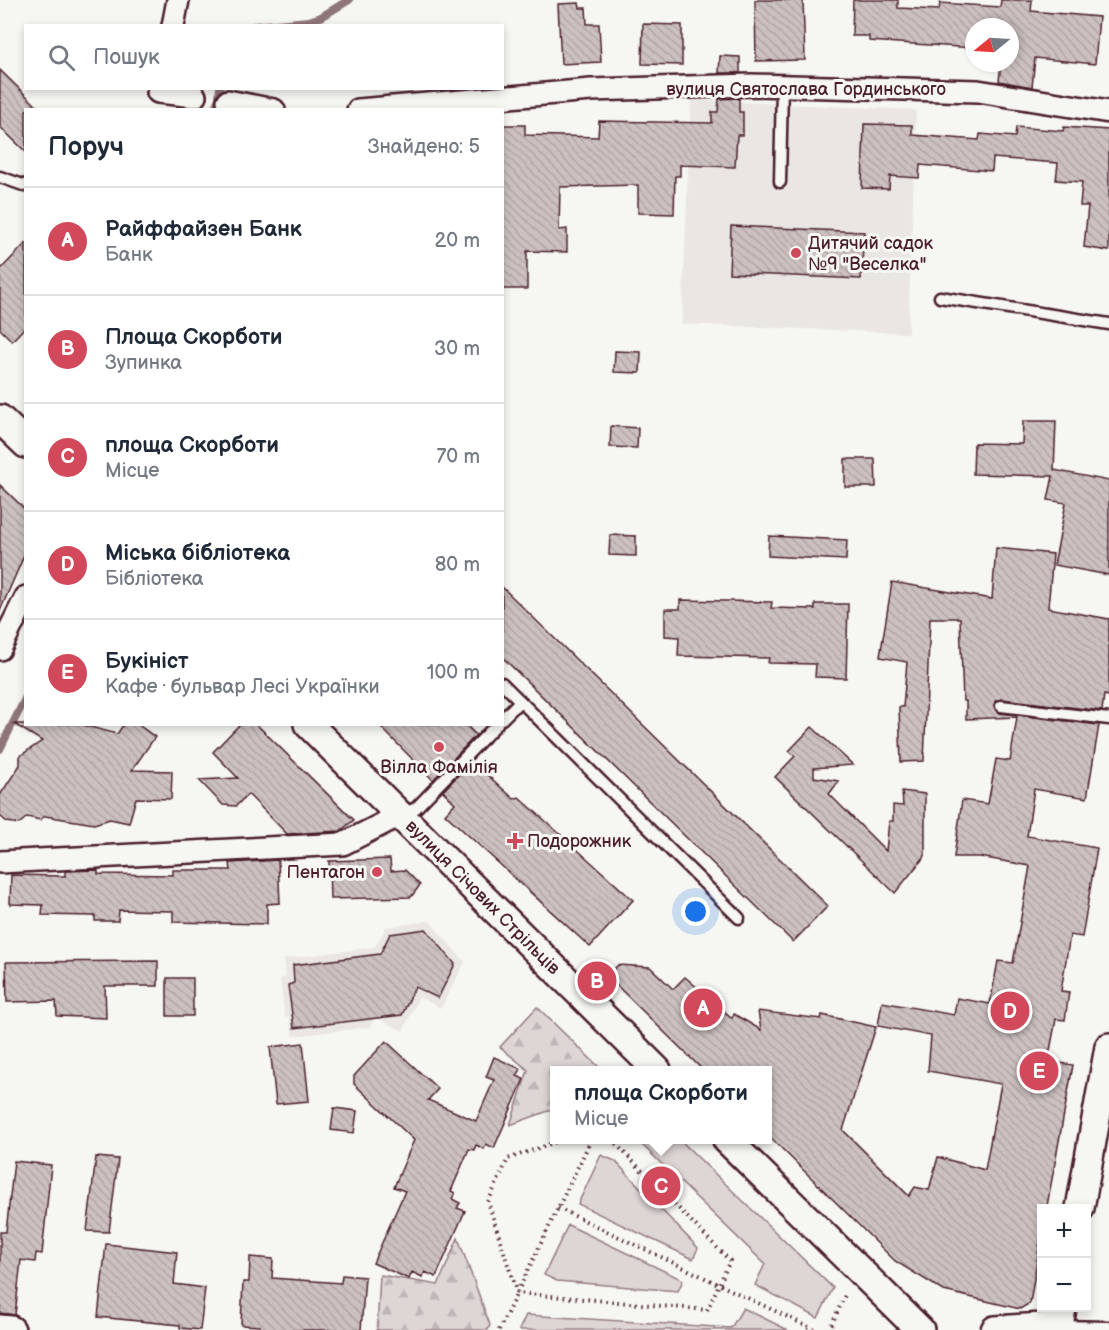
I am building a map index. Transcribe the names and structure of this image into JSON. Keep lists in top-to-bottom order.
{
  "streets": {
    "street": ["вулиця Святослава Гординського", "вулиця Січових Стрільців"]
  },
  "places": {
    "other": ["Дитячий садок №9 \"Веселка\"", "Вілла Фамілія", "Пентагон"],
    "health": ["Подорожник"]
  },
  "north": "left",
  "page": {
    "search": "Пошук",
    "heading": ["Поруч", "Знайдено: 5"],
    "list": [
      {
        "mark": "A",
        "name": "Райффайзен Банк",
        "note": "Банк",
        "value": "20 m"
      },
      {
        "mark": "B",
        "name": "Площа Скорботи",
        "note": "Зупинка",
        "value": "30 m"
      },
      {
        "mark": "C",
        "name": "площа Скорботи",
        "note": "Місце",
        "value": "70 m"
      },
      {
        "mark": "D",
        "name": "Міська бібліотека",
        "note": "Бібліотека",
        "value": "80 m"
      },
      {
        "mark": "E",
        "name": "Букініст",
        "note": "Кафе · бульвар Лесі Українки",
        "value": "100 m"
      }
    ],
    "pins": [
      "B",
      "A",
      "D",
      "E",
      "C"
    ],
    "popup": ["площа Скорботи", "Місце"],
    "map_buttons": ["+", "−"]
  }
}
